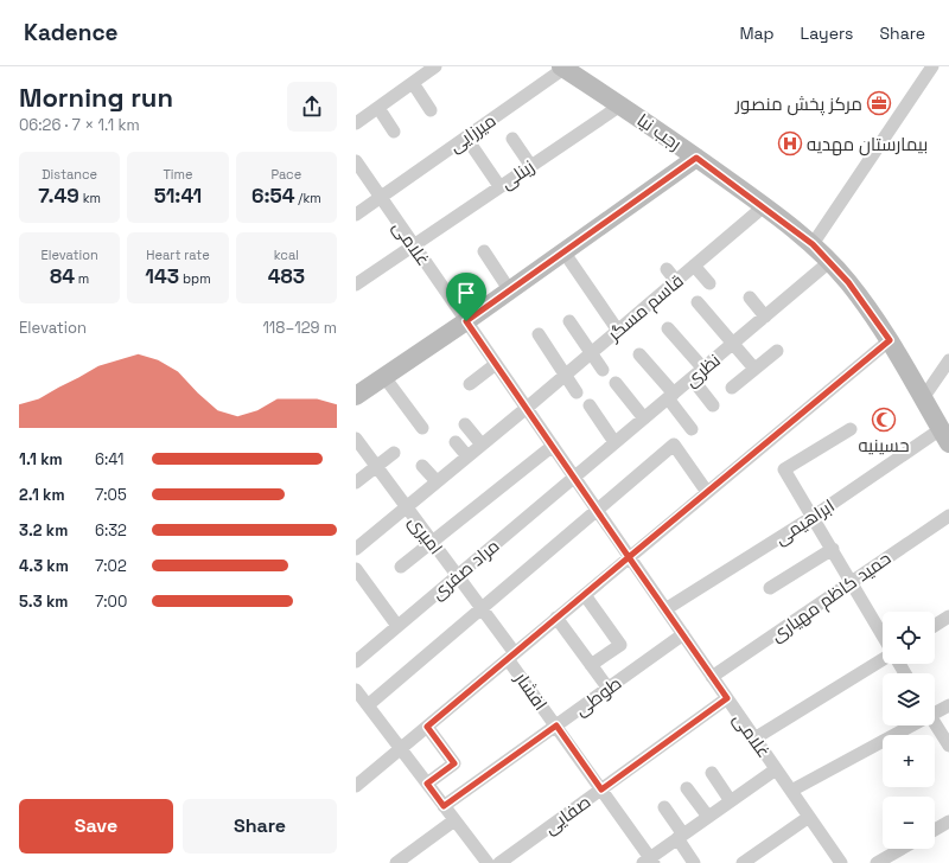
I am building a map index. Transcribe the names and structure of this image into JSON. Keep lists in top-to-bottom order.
{
  "streets": {
    "main road": ["رجب نیا"],
    "street": [
      "میرزایی",
      "زینلی",
      "غلامی",
      "قاسم مسگر",
      "نظری",
      "ابراهیمی",
      "امیری",
      "مراد صفری",
      "حمید کاظم مهیاری",
      "افشار",
      "طوطی",
      "صفایی"
    ]
  },
  "crossings": [
    ["رجب نیا", "میرزایی"],
    ["رجب نیا", "زینلی"],
    ["رجب نیا", "قاسم مسگر"],
    ["رجب نیا", "نظری"],
    ["رجب نیا", "ابراهیمی"],
    ["میرزایی", "غلامی"],
    ["زینلی", "غلامی"],
    ["غلامی", "قاسم مسگر"],
    ["غلامی", "نظری"],
    ["غلامی", "ابراهیمی"],
    ["غلامی", "مراد صفری"],
    ["غلامی", "حمید کاظم مهیاری"],
    ["غلامی", "طوطی"],
    ["غلامی", "صفایی"],
    ["قاسم مسگر", "امیری"],
    ["نظری", "مراد صفری"],
    ["امیری", "مراد صفری"],
    ["امیری", "افشار"],
    ["افشار", "طوطی"],
    ["افشار", "صفایی"]
  ],
  "places": {
    "office": ["مركز پخش منصور"],
    "hospital": ["بیمارستان مهدیه"],
    "mosque": ["حسینیه"]
  },
  "page": {
    "header": "Kadence",
    "nav": ["Map", "Layers", "Share"],
    "heading": ["Morning run", "06:26 · 7 × 1.1 km"],
    "stats": [
      ["Distance", "7.49 km"],
      ["Time", "51:41"],
      ["Pace", "6:54 /km"],
      ["Elevation", "84 m"],
      ["Heart rate", "143 bpm"],
      ["kcal", "483"]
    ],
    "chart": ["Elevation", "118–129 m"],
    "list": [
      {
        "name": "1.1 km",
        "note": "6:41"
      },
      {
        "name": "2.1 km",
        "note": "7:05"
      },
      {
        "name": "3.2 km",
        "note": "6:32"
      },
      {
        "name": "4.3 km",
        "note": "7:02"
      },
      {
        "name": "5.3 km",
        "note": "7:00"
      }
    ],
    "map_buttons": ["+", "−"],
    "buttons": ["Save", "Share"]
  }
}
